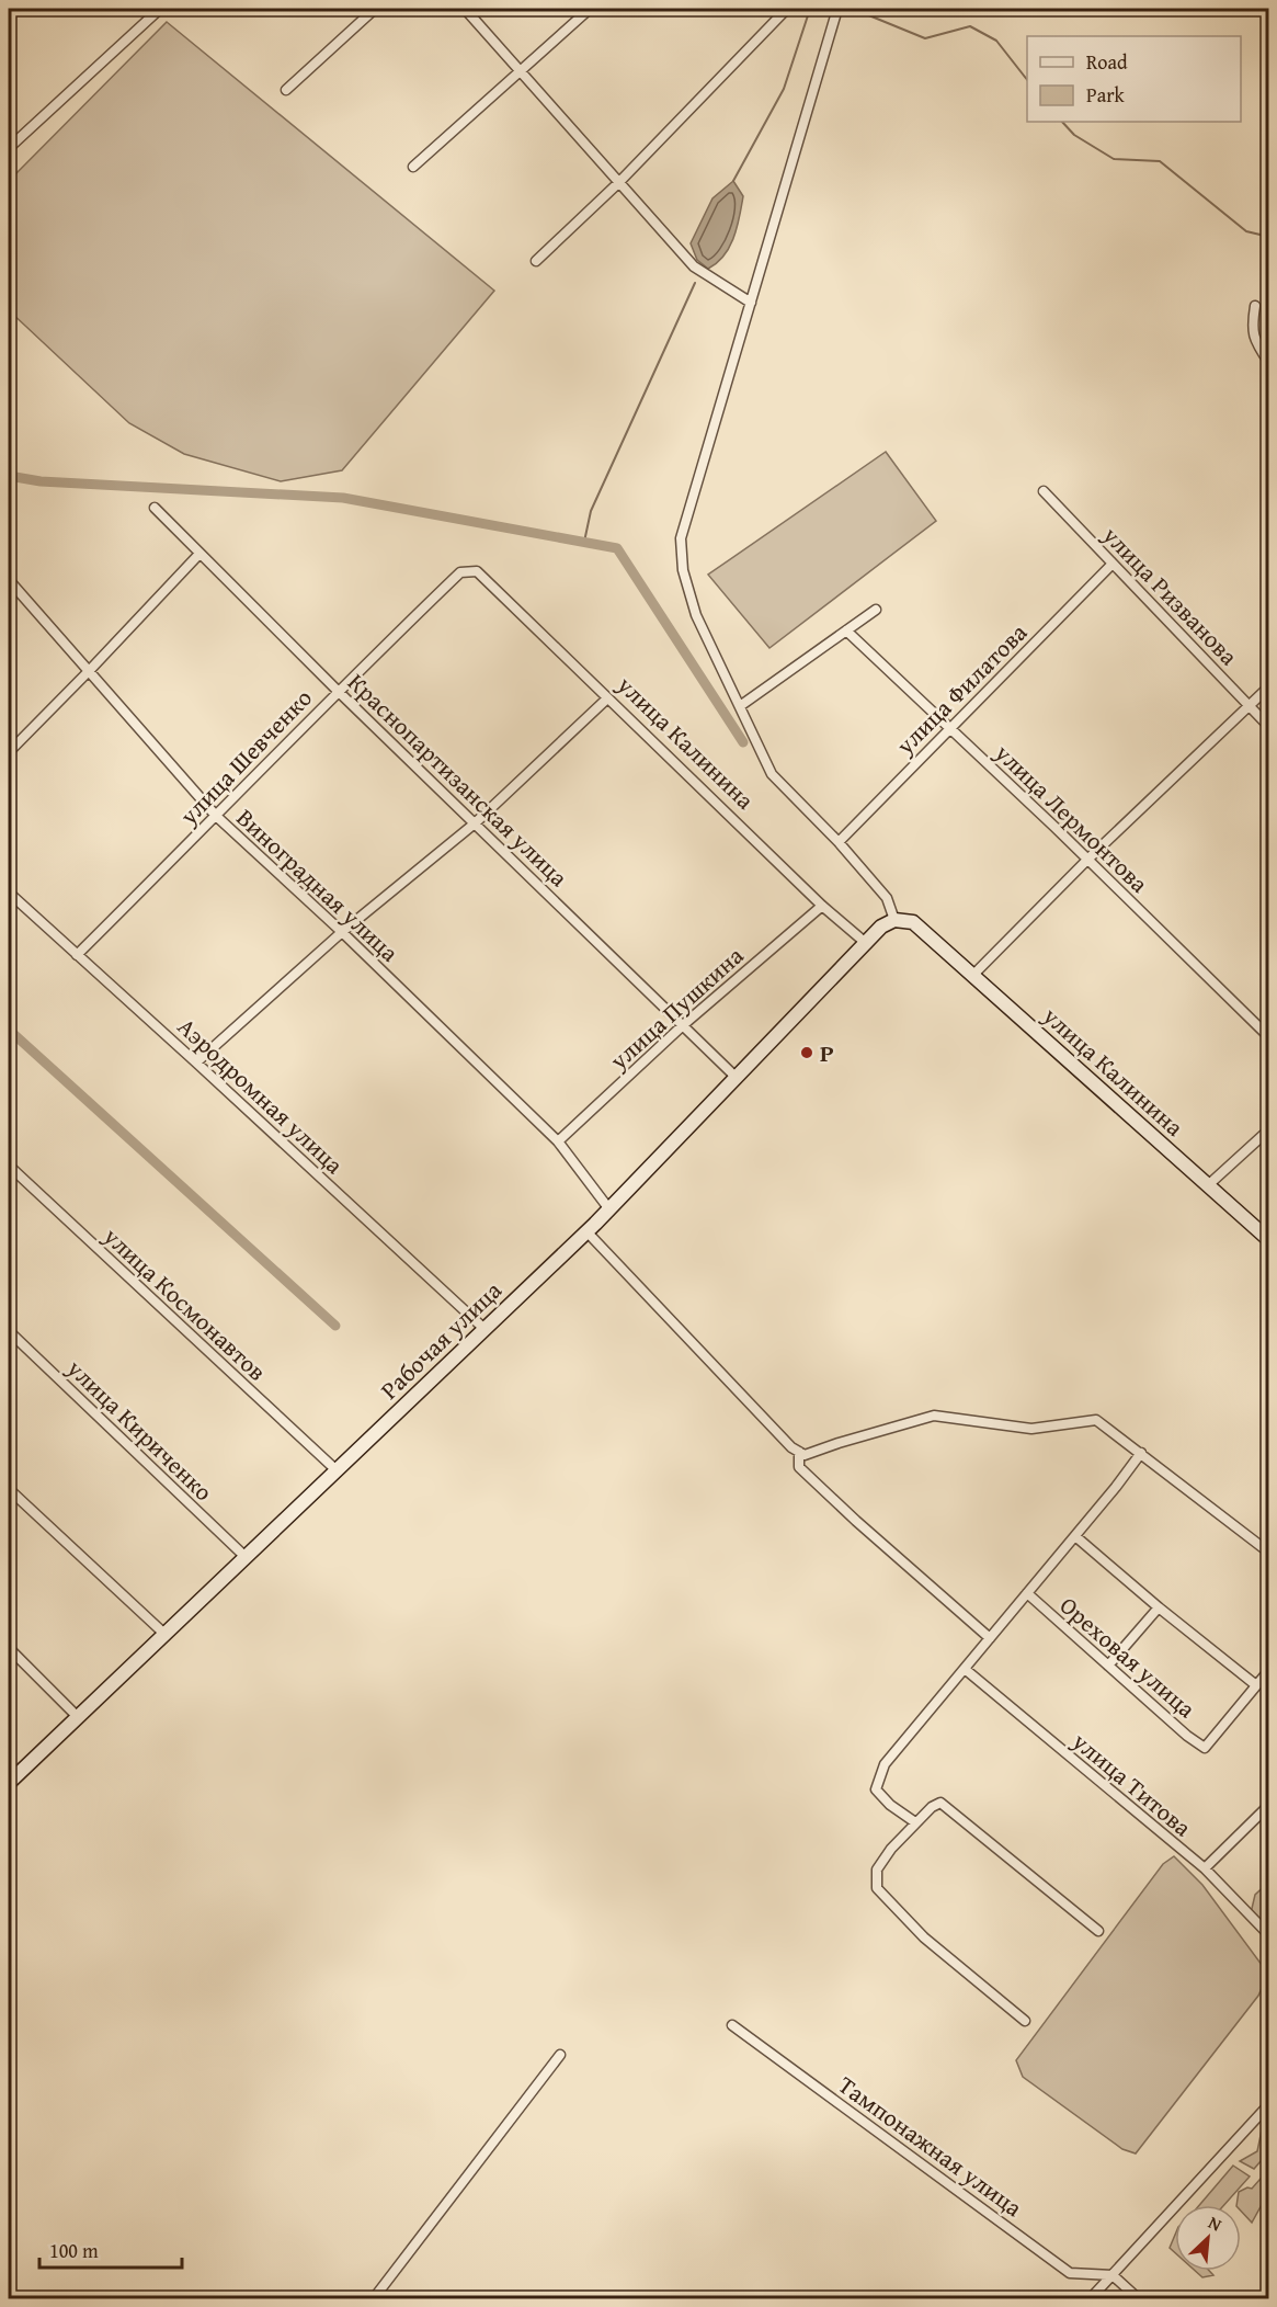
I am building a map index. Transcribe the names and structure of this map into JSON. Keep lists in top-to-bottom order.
{
  "streets": {
    "street": [
      "улица Ризванова",
      "улица Филатова",
      "улица Калинина",
      "улица Шевченко",
      "Краснопартизанская улица",
      "улица Лермонтова",
      "Виноградная улица",
      "улица Пушкина",
      "Аэродромная улица",
      "улица Космонавтов",
      "Рабочая улица",
      "улица Кириченко",
      "Ореховая улица",
      "улица Титова",
      "Тампонажная улица"
    ]
  },
  "crossings": [
    ["улица Ризванова", "улица Филатова"],
    ["улица Филатова", "улица Лермонтова"],
    ["улица Калинина", "улица Шевченко"],
    ["улица Калинина", "улица Пушкина"],
    ["улица Калинина", "Рабочая улица"],
    ["улица Шевченко", "Краснопартизанская улица"],
    ["улица Шевченко", "Виноградная улица"],
    ["улица Шевченко", "Аэродромная улица"],
    ["Краснопартизанская улица", "улица Пушкина"],
    ["Краснопартизанская улица", "Рабочая улица"],
    ["Виноградная улица", "улица Пушкина"],
    ["Виноградная улица", "Рабочая улица"],
    ["Аэродромная улица", "Рабочая улица"],
    ["улица Космонавтов", "Рабочая улица"],
    ["Рабочая улица", "улица Кириченко"]
  ],
  "places": ["Р"],
  "legend": ["Road", "Park"],
  "scale_bar": "100 m",
  "north": "top right"
}
